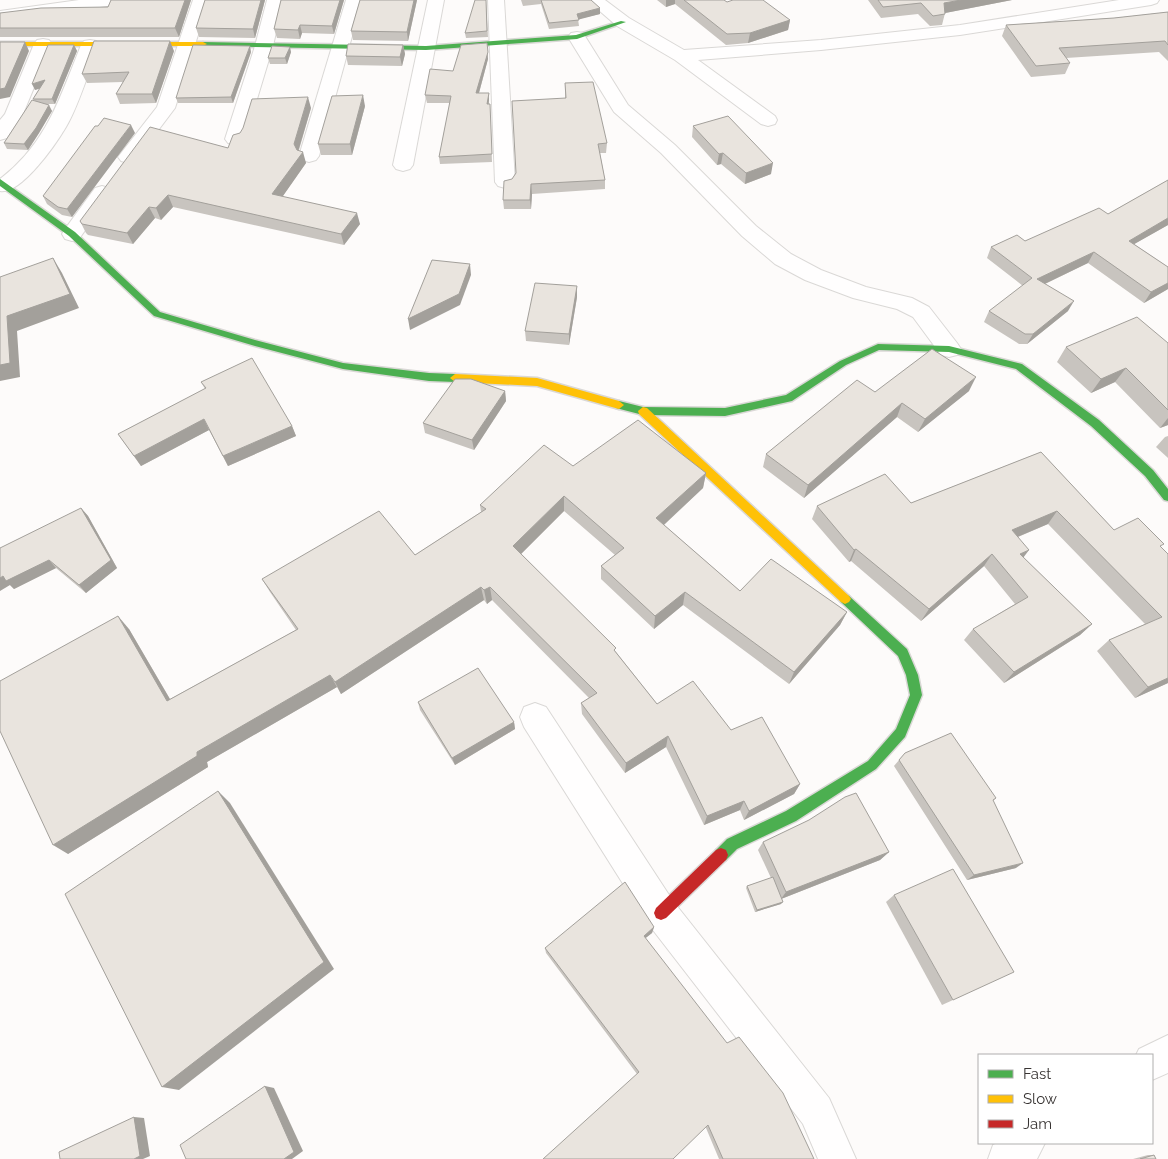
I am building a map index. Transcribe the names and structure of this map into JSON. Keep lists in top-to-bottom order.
{
  "legend": ["Fast", "Slow", "Jam"]
}
